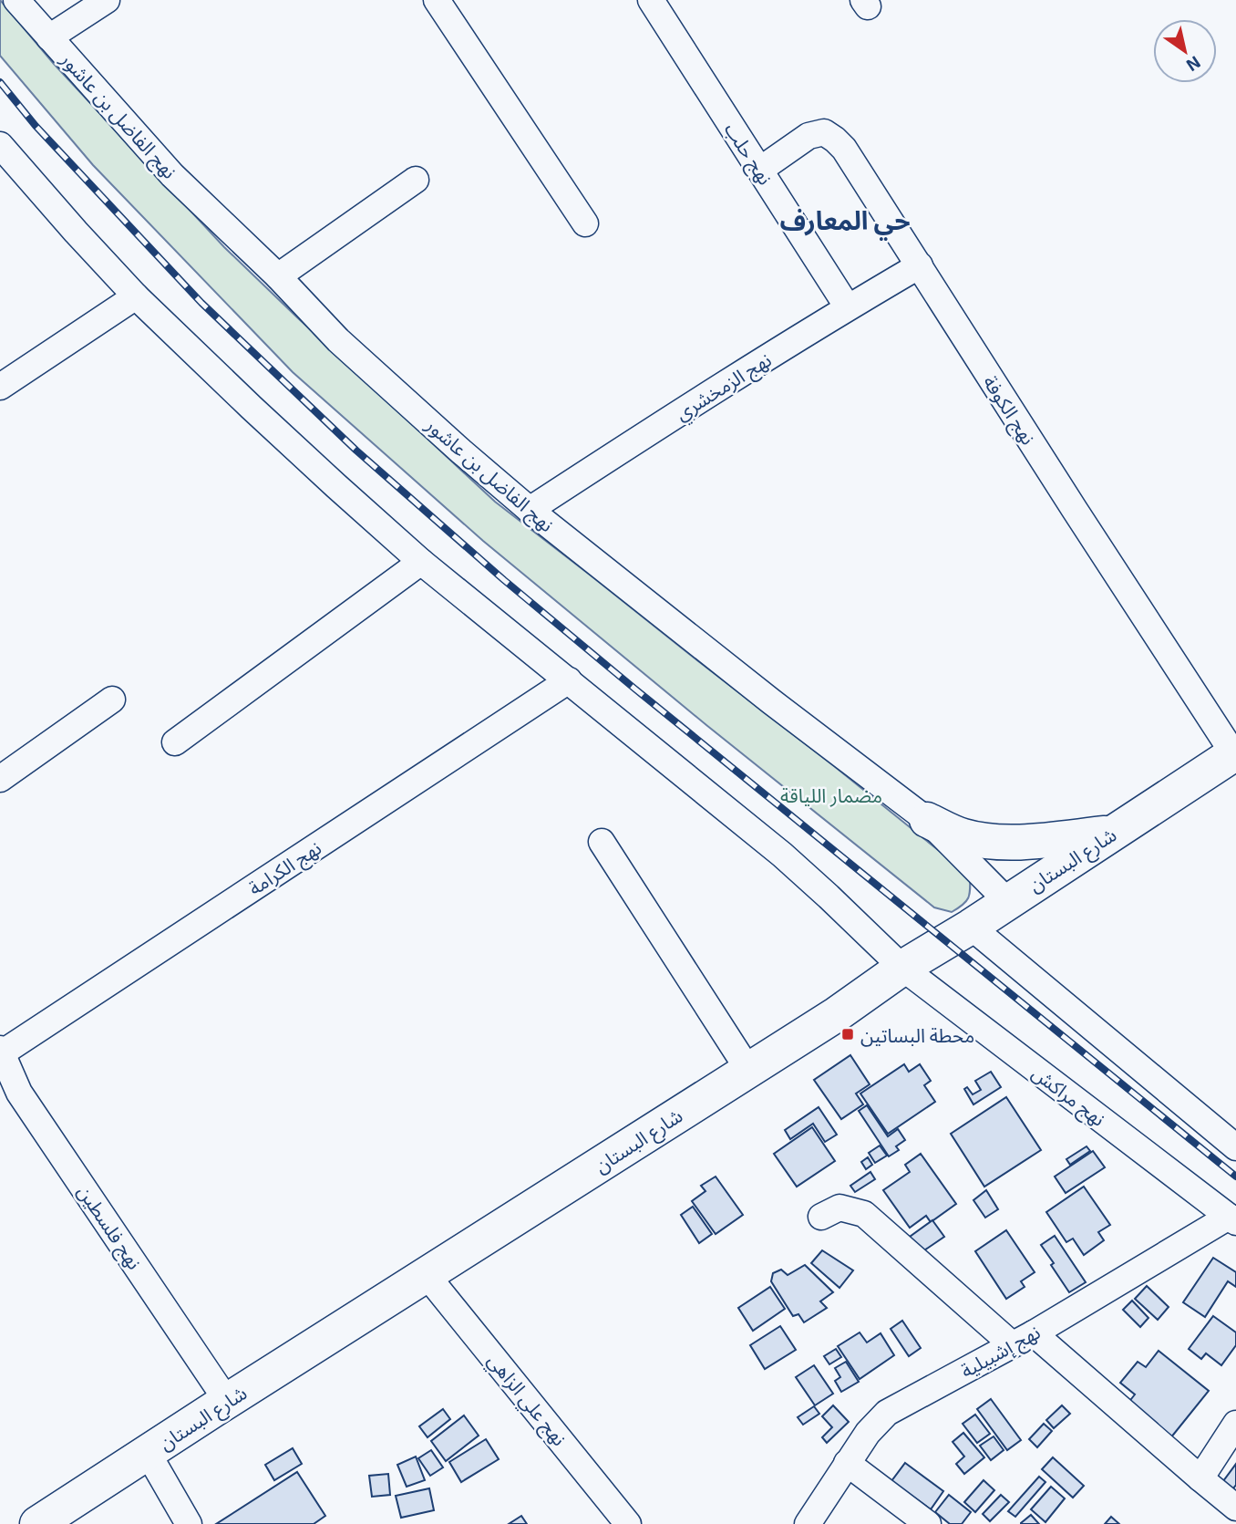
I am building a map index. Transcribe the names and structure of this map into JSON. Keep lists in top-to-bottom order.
{
  "streets": {
    "main road": ["شارع البستان"],
    "street": [
      "نهج الفاضل بن عاشور",
      "نهج حلب",
      "نهج الزمخشري",
      "نهج الكوفة",
      "نهج الكرامة",
      "نهج مراكش",
      "نهج فلسطين",
      "نهج إشبيلية",
      "نهج علي الزاهي"
    ]
  },
  "crossings": [
    ["نهج الفاضل بن عاشور", "نهج الزمخشري"],
    ["نهج الفاضل بن عاشور", "شارع البستان"],
    ["نهج حلب", "نهج الزمخشري"],
    ["نهج حلب", "نهج الكوفة"],
    ["نهج الزمخشري", "نهج الكوفة"],
    ["نهج الكوفة", "شارع البستان"],
    ["شارع البستان", "نهج مراكش"],
    ["شارع البستان", "نهج فلسطين"],
    ["شارع البستان", "نهج علي الزاهي"],
    ["نهج الكرامة", "نهج مراكش"],
    ["نهج الكرامة", "نهج فلسطين"],
    ["نهج مراكش", "نهج إشبيلية"]
  ],
  "districts": ["حي المعارف"],
  "parks": ["مضمار اللياقة"],
  "places": {
    "transit": ["محطة البساتين"]
  },
  "north": "bottom right"
}
